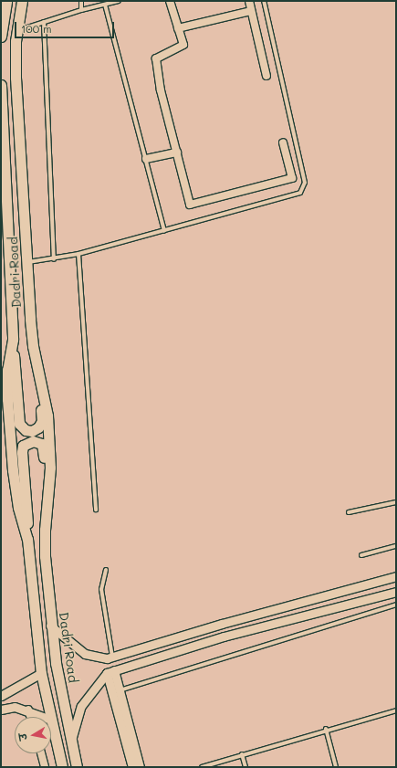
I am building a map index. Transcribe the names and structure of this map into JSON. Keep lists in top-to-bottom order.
{
  "streets": {
    "main road": ["Dadri Road"]
  },
  "scale_bar": "100 m",
  "north": "left"
}
